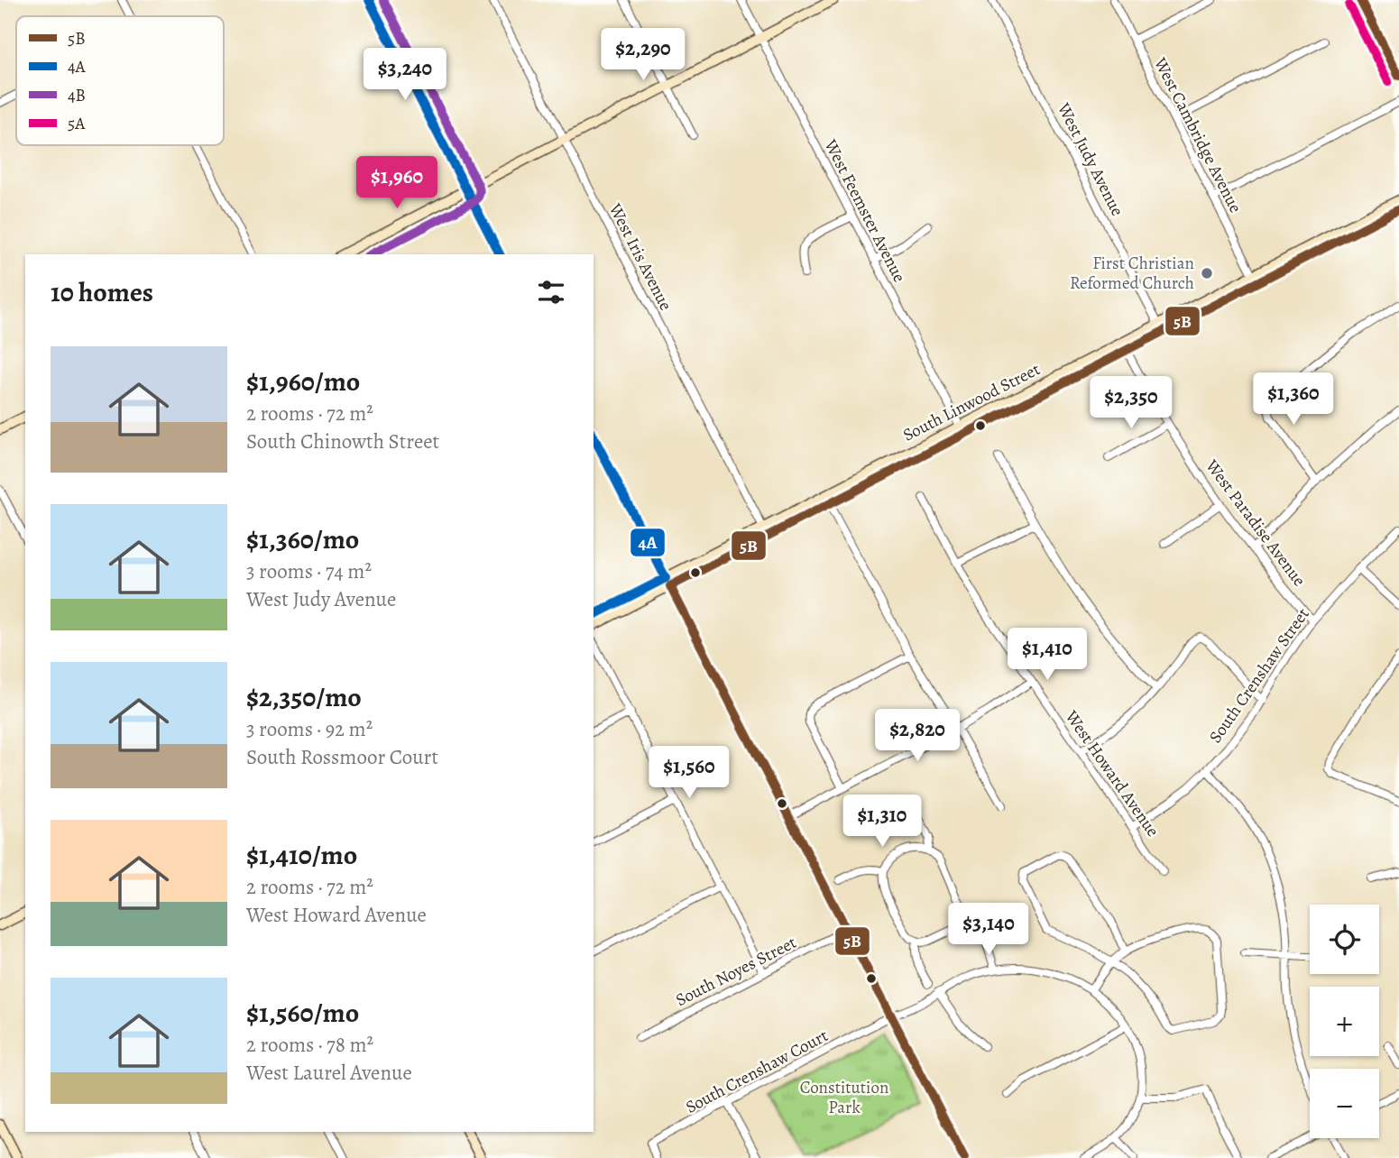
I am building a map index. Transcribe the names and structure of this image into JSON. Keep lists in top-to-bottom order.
{
  "streets": {
    "street": [
      "West Cambridge Avenue",
      "West Judy Avenue",
      "West Feemster Avenue",
      "West Iris Avenue",
      "South Linwood Street",
      "West Paradise Avenue",
      "South Crenshaw Street",
      "West Howard Avenue",
      "South Noyes Street",
      "South Crenshaw Court"
    ]
  },
  "crossings": [
    ["West Cambridge Avenue", "South Linwood Street"],
    ["West Judy Avenue", "South Linwood Street"],
    ["West Feemster Avenue", "South Linwood Street"],
    ["West Iris Avenue", "South Linwood Street"],
    ["South Linwood Street", "West Paradise Avenue"],
    ["West Paradise Avenue", "South Crenshaw Street"],
    ["South Crenshaw Street", "West Howard Avenue"]
  ],
  "parks": ["Constitution Park"],
  "places": ["First Christian Reformed Church"],
  "lines": [
    "transit line 5B",
    "transit line 4A",
    "transit line 4B",
    "transit line 5A"
  ],
  "legend": [
    "5B",
    "4A",
    "4B",
    "5A"
  ],
  "page": {
    "price": [
      "$2,290",
      "$3,240",
      "$1,960",
      "$1,360",
      "$2,350",
      "$1,410",
      "$2,820",
      "$1,560",
      "$1,310",
      "$3,140"
    ],
    "heading": "10 homes",
    "list": [
      {
        "name": "$1,960/mo",
        "note": "2 rooms · 72 m² · South Chinowth Street"
      },
      {
        "name": "$1,360/mo",
        "note": "3 rooms · 74 m² · West Judy Avenue"
      },
      {
        "name": "$2,350/mo",
        "note": "3 rooms · 92 m² · South Rossmoor Court"
      },
      {
        "name": "$1,410/mo",
        "note": "2 rooms · 72 m² · West Howard Avenue"
      },
      {
        "name": "$1,560/mo",
        "note": "2 rooms · 78 m² · West Laurel Avenue"
      }
    ],
    "map_buttons": ["+", "−"]
  }
}
